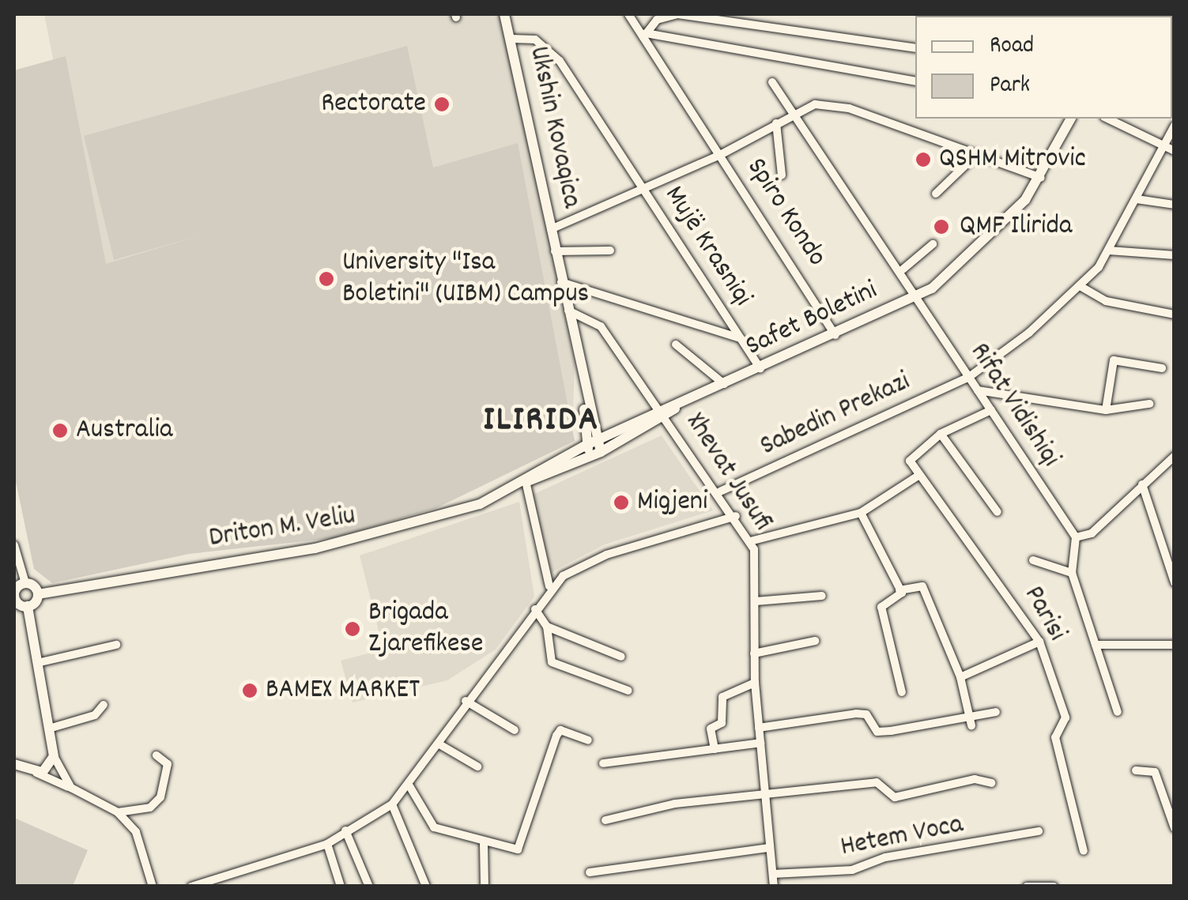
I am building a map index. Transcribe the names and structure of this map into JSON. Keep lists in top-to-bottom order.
{
  "streets": {
    "street": [
      "Ukshin Kovaqica",
      "Spiro Kondo",
      "Mujë Krasniqi",
      "Safet Boletini",
      "Rifat Vidishiqi",
      "Sabedin Prekazi",
      "Xhevat Jusufi",
      "Driton M. Veliu",
      "Parisi",
      "Hetem Voca"
    ]
  },
  "crossings": [
    ["Ukshin Kovaqica", "Mujë Krasniqi"],
    ["Ukshin Kovaqica", "Xhevat Jusufi"],
    ["Ukshin Kovaqica", "Driton M. Veliu"],
    ["Spiro Kondo", "Safet Boletini"],
    ["Mujë Krasniqi", "Safet Boletini"],
    ["Safet Boletini", "Rifat Vidishiqi"],
    ["Safet Boletini", "Xhevat Jusufi"],
    ["Rifat Vidishiqi", "Sabedin Prekazi"],
    ["Sabedin Prekazi", "Xhevat Jusufi"],
    ["Xhevat Jusufi", "Hetem Voca"]
  ],
  "districts": ["ILIRIDA"],
  "places": [
    "Rectorate",
    "QSHM Mitrovic",
    "QMF Ilirida",
    "University \"Isa Boletini\" (UIBM) Campus",
    "Australia",
    "Migjeni",
    "Brigada Zjarefikese",
    "BAMEX MARKET"
  ],
  "legend": ["Road", "Park"]
}
